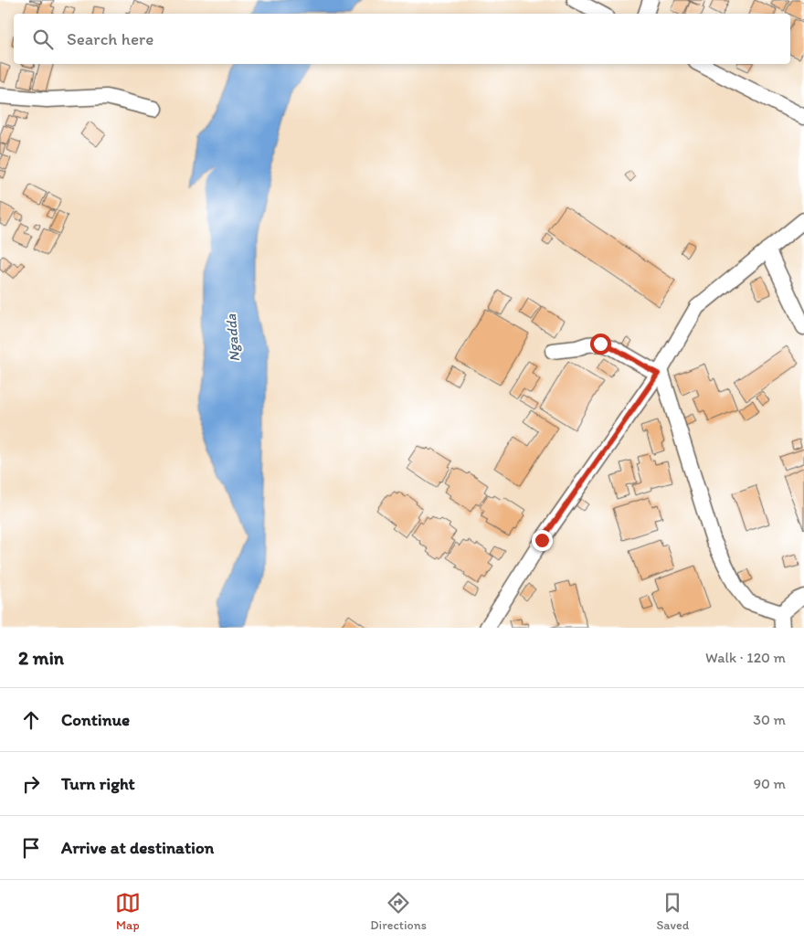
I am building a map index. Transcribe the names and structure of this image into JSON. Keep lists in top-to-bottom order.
{
  "water": ["Ngadda"],
  "page": {
    "search": "Search here",
    "heading": ["2 min", "Walk · 120 m"],
    "list": [
      ["Continue", "30 m"],
      ["Turn right", "90 m"],
      "Arrive at destination"
    ],
    "nav": ["Map", "Directions", "Saved"]
  }
}
